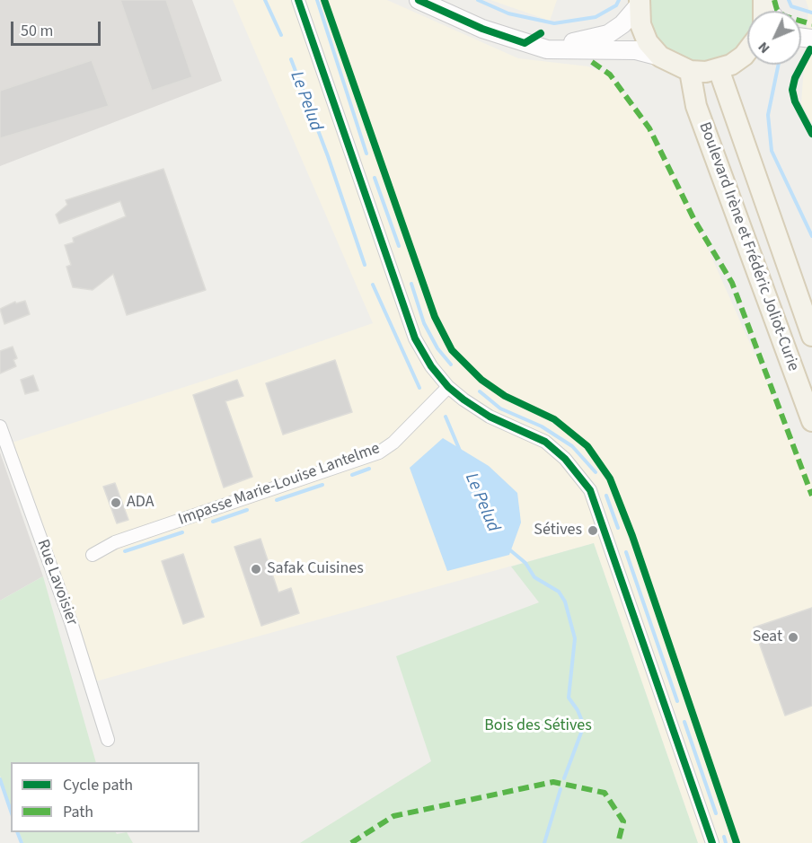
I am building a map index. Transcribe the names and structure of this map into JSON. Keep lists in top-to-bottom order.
{
  "streets": {
    "main road": ["Boulevard Irène et Frédéric Joliot-Curie"],
    "street": ["Impasse Marie-Louise Lantelme", "Rue Lavoisier"]
  },
  "water": ["Le Pelud"],
  "parks": ["Bois des Sétives"],
  "places": [
    "ADA",
    "Sétives",
    "Safak Cuisines",
    "Seat"
  ],
  "legend": ["Cycle path", "Path"],
  "scale_bar": "50 m",
  "north": "bottom left"
}
